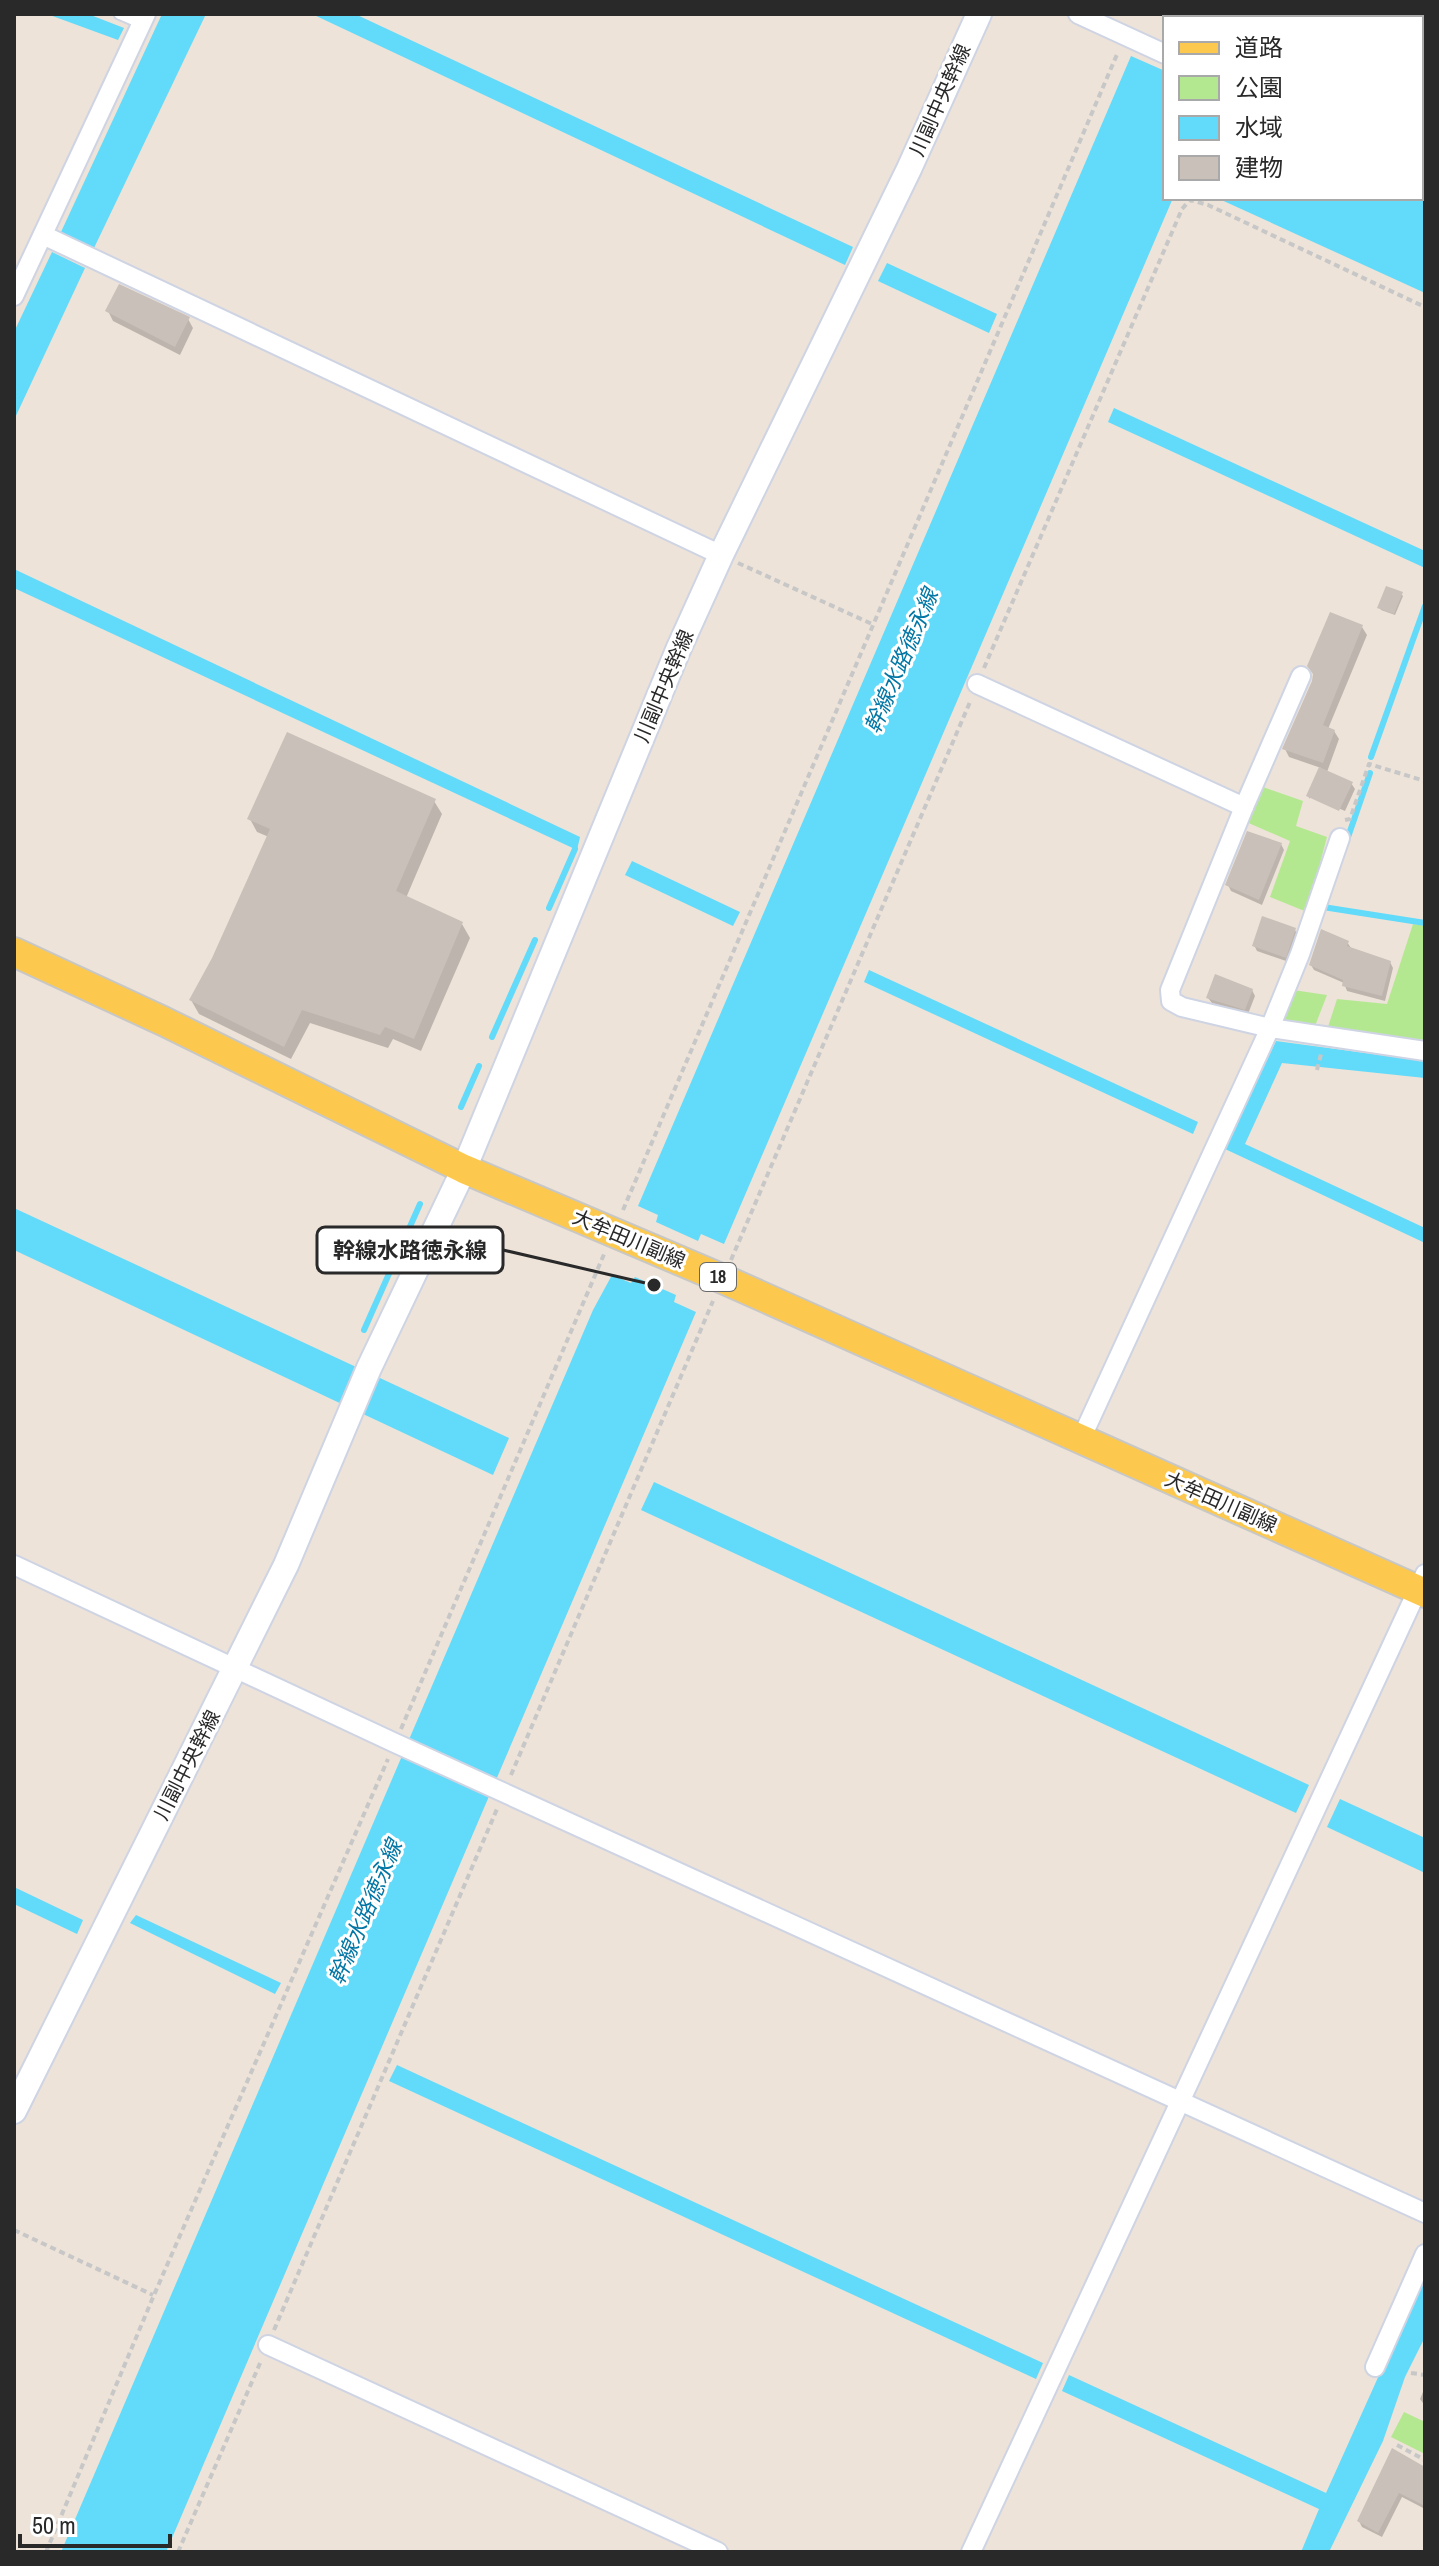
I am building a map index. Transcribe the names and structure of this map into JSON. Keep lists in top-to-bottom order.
{
  "streets": {
    "main road": ["大牟田川副線", "18"],
    "street": ["川副中央幹線"]
  },
  "crossings": [
    ["川副中央幹線", "大牟田川副線"]
  ],
  "water": ["幹線水路徳永線"],
  "places": ["幹線水路徳永線"],
  "legend": [
    "道路",
    "公園",
    "水域",
    "建物"
  ],
  "scale_bar": "50 m"
}
